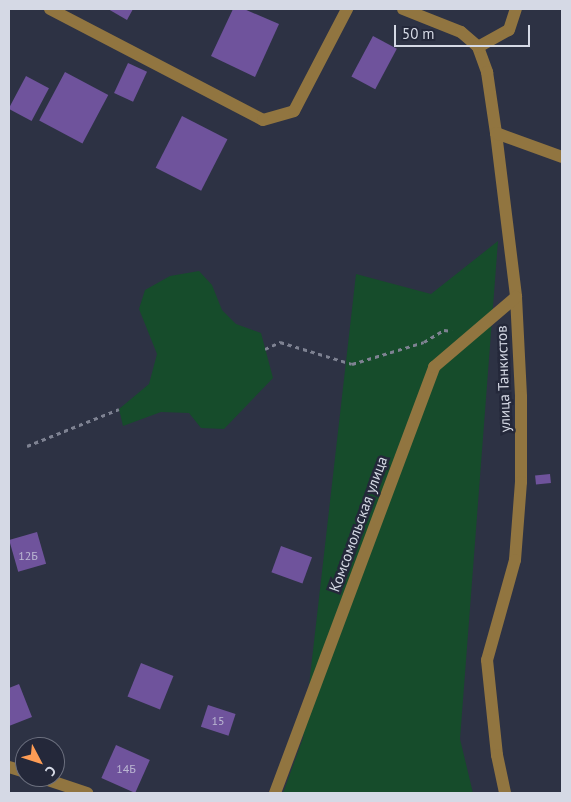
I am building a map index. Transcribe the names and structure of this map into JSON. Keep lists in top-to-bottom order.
{
  "streets": {
    "street": ["улица Танкистов", "Комсомольская улица"]
  },
  "crossings": [
    ["улица Танкистов", "Комсомольская улица"]
  ],
  "house_numbers": ["12Б", "15", "14Б"],
  "scale_bar": "50 m",
  "north": "bottom right"
}
